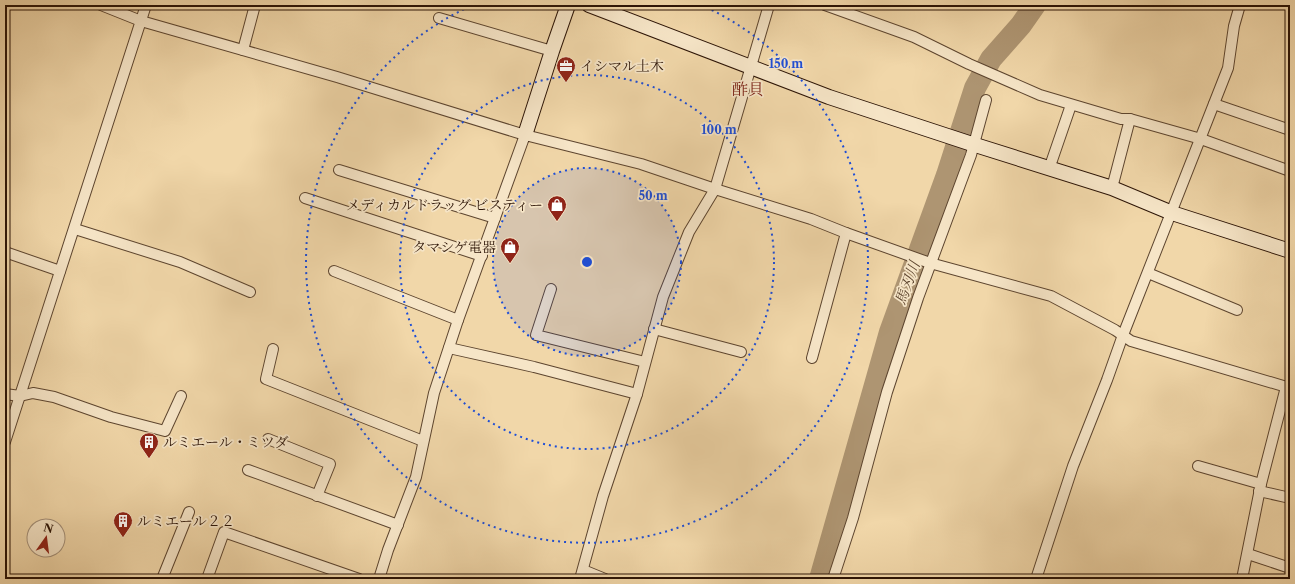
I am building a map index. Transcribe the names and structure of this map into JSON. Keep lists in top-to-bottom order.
{
  "districts": ["酢貝"],
  "water": ["馬刃川"],
  "places": {
    "office": ["イシマル土木"],
    "shop": ["メディカルドラッグ ビスティー", "タマシゲ電器"],
    "building": ["ルミエール・ミツダ", "ルミエール２２"]
  },
  "north": "top",
  "rings": ["150 m", "100 m", "50 m"]
}
